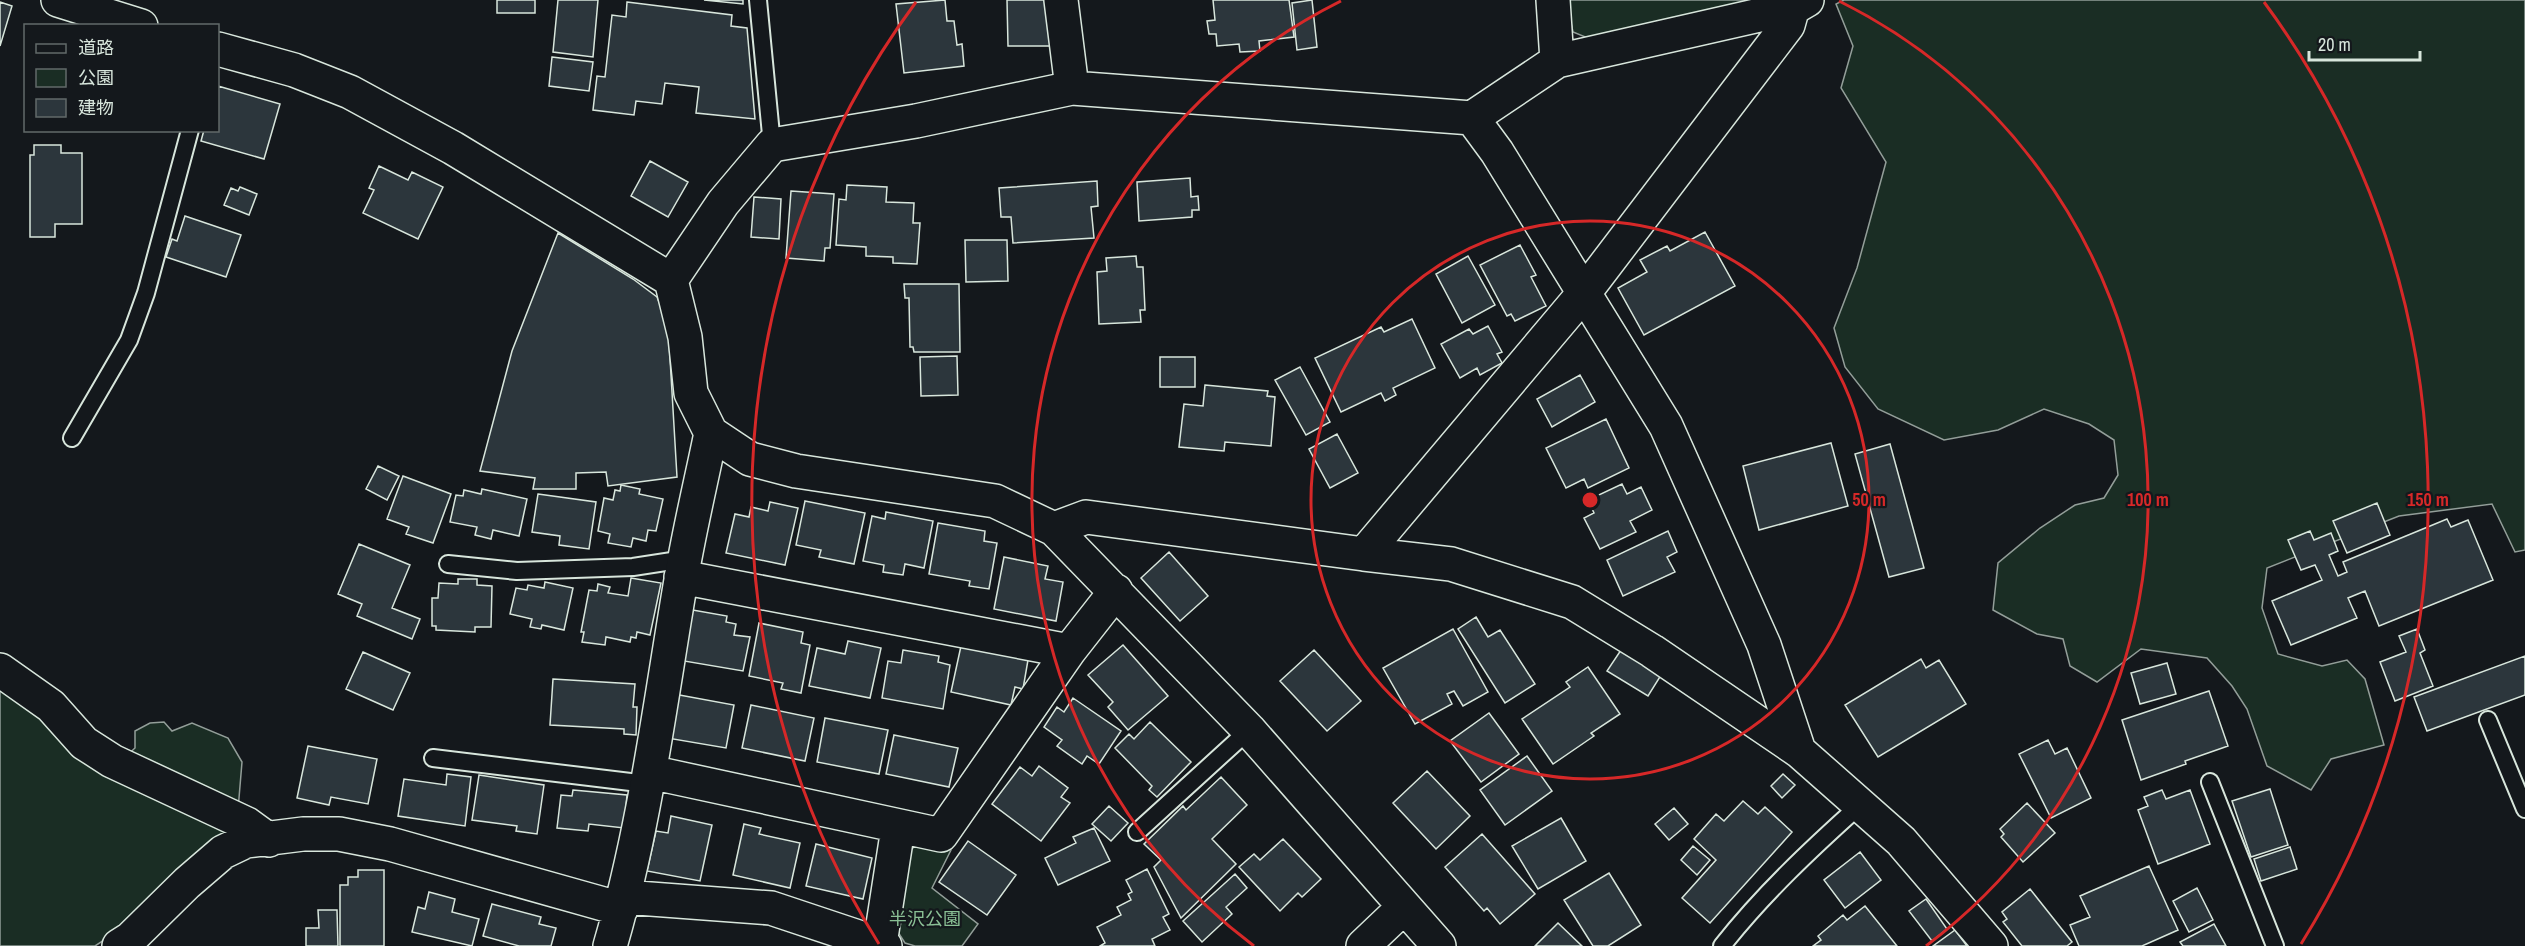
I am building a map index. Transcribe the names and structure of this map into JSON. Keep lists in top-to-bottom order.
{
  "parks": ["半沢公園"],
  "legend": ["道路", "公園", "建物"],
  "scale_bar": "20 m",
  "rings": ["50 m", "100 m", "150 m"]
}
